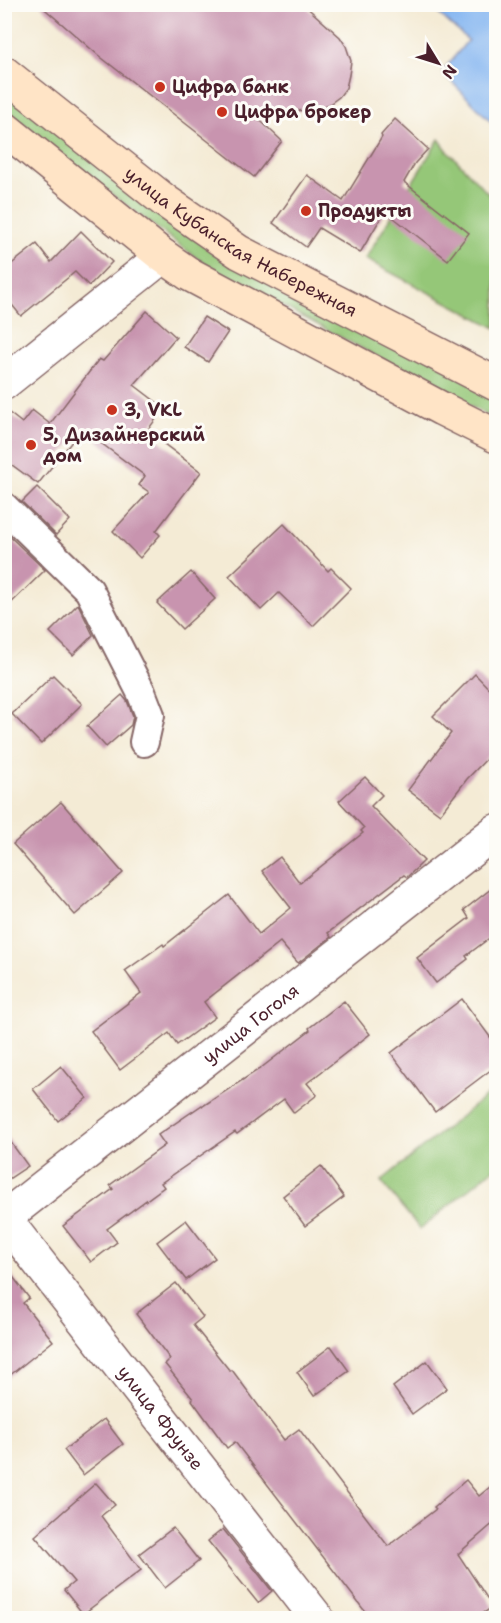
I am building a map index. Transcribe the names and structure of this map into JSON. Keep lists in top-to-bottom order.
{
  "streets": {
    "main road": ["улица Кубанская Набережная"],
    "street": ["улица Гоголя", "улица Фрунзе"]
  },
  "crossings": [
    ["улица Гоголя", "улица Фрунзе"]
  ],
  "places": [
    "Цифра банк",
    "Цифра брокер",
    "Продукты",
    "3, VKL",
    "5, Дизайнерский дом"
  ],
  "north": "bottom right"
}
